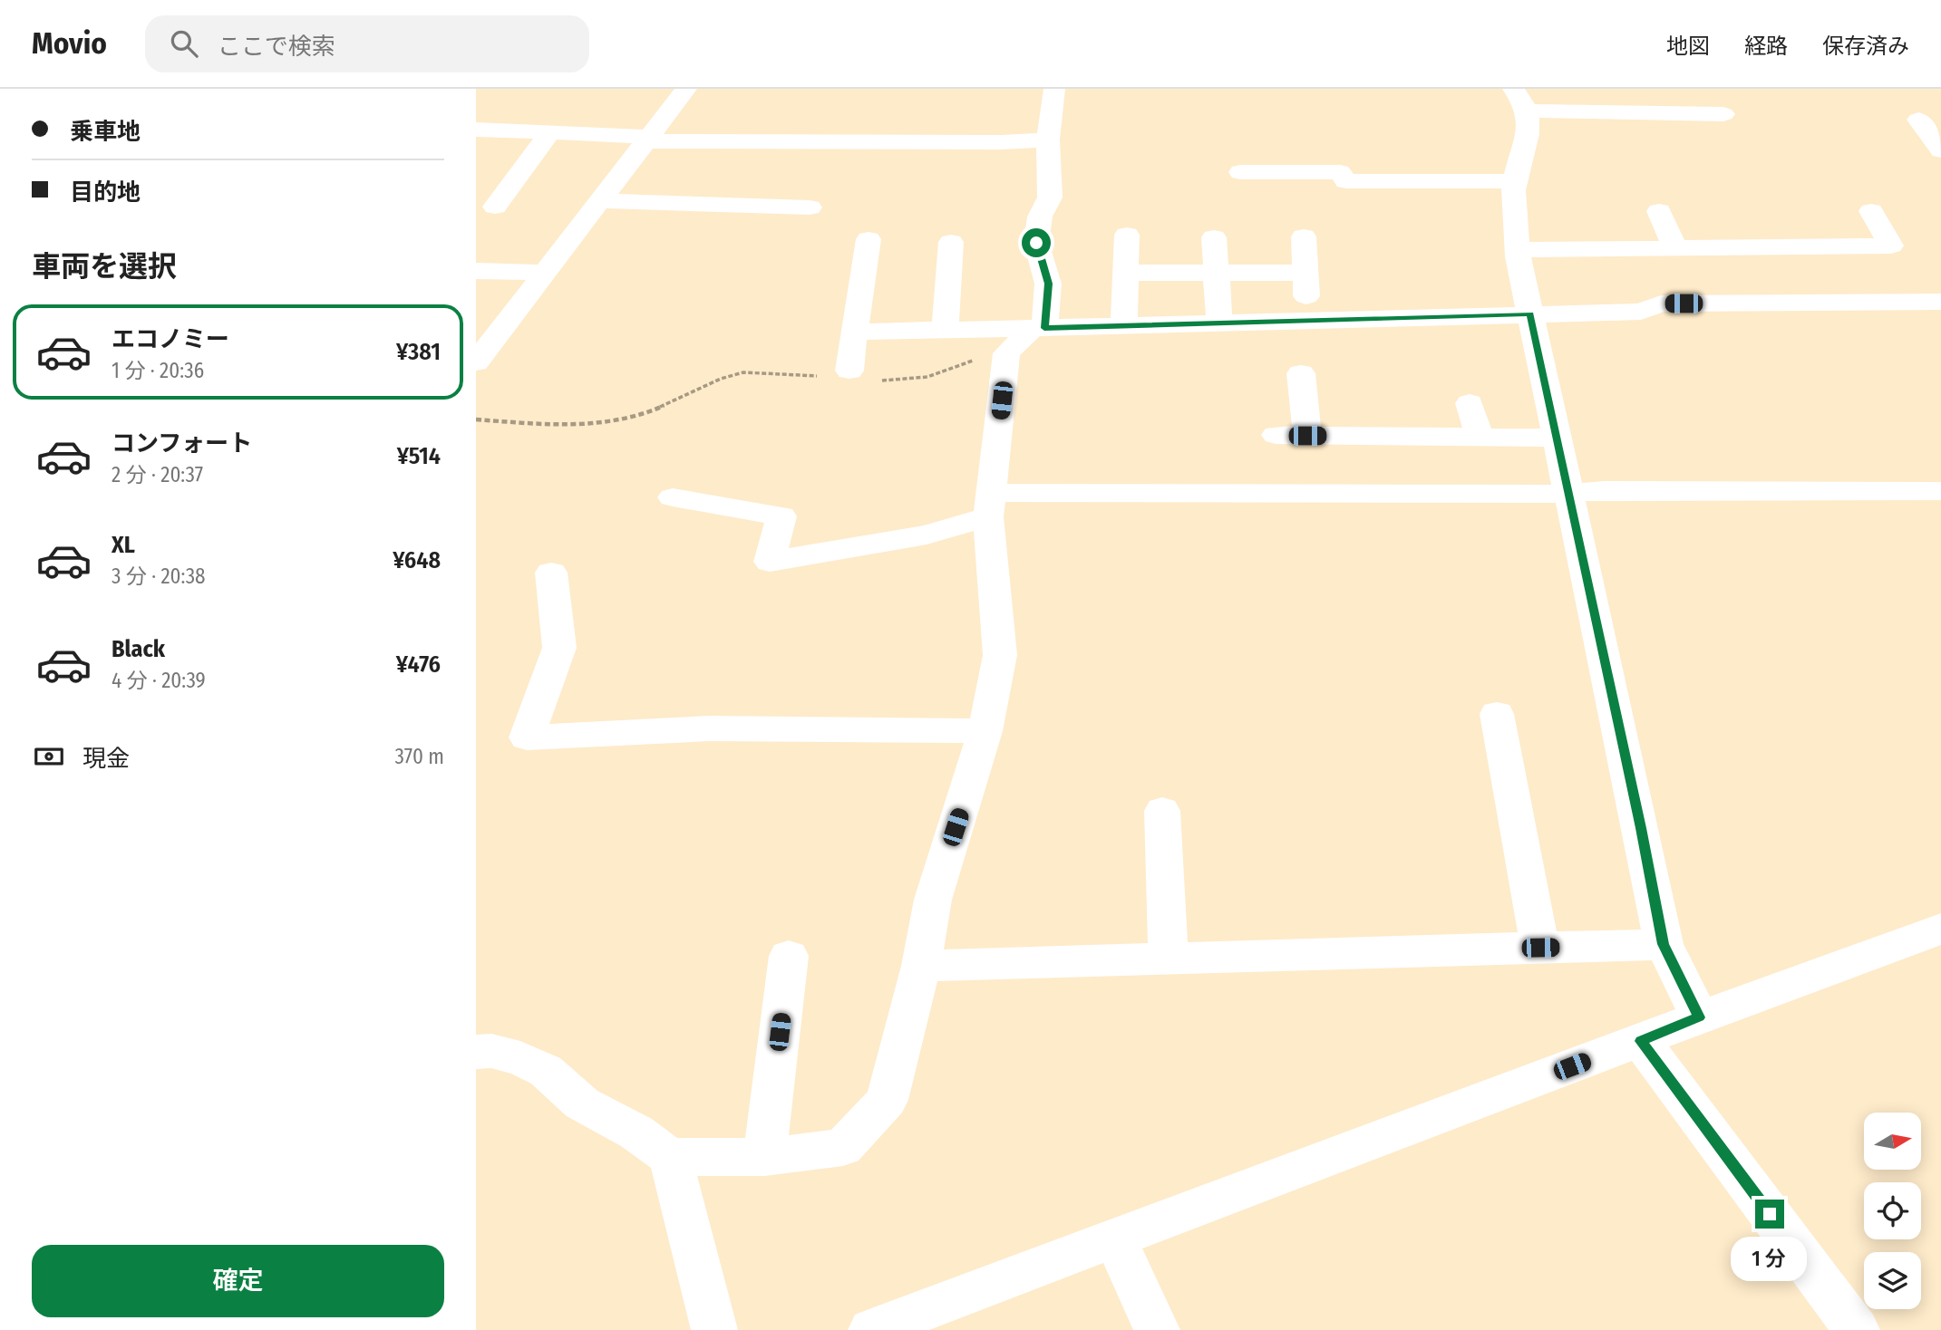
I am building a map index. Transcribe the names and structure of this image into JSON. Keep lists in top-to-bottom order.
{
  "north": "right",
  "page": {
    "header": "Movio",
    "search": "ここで検索",
    "nav": ["地図", "経路", "保存済み"],
    "banner": ["乗車地", "目的地"],
    "heading": "車両を選択",
    "list": [
      {
        "name": "エコノミー",
        "note": "1 分 · 20:36",
        "value": "¥381"
      },
      {
        "name": "コンフォート",
        "note": "2 分 · 20:37",
        "value": "¥514"
      },
      {
        "name": "XL",
        "note": "3 分 · 20:38",
        "value": "¥648"
      },
      {
        "name": "Black",
        "note": "4 分 · 20:39",
        "value": "¥476"
      }
    ],
    "pay": ["現金", "370 m"],
    "buttons": "確定",
    "bubble": "1 分"
  }
}
